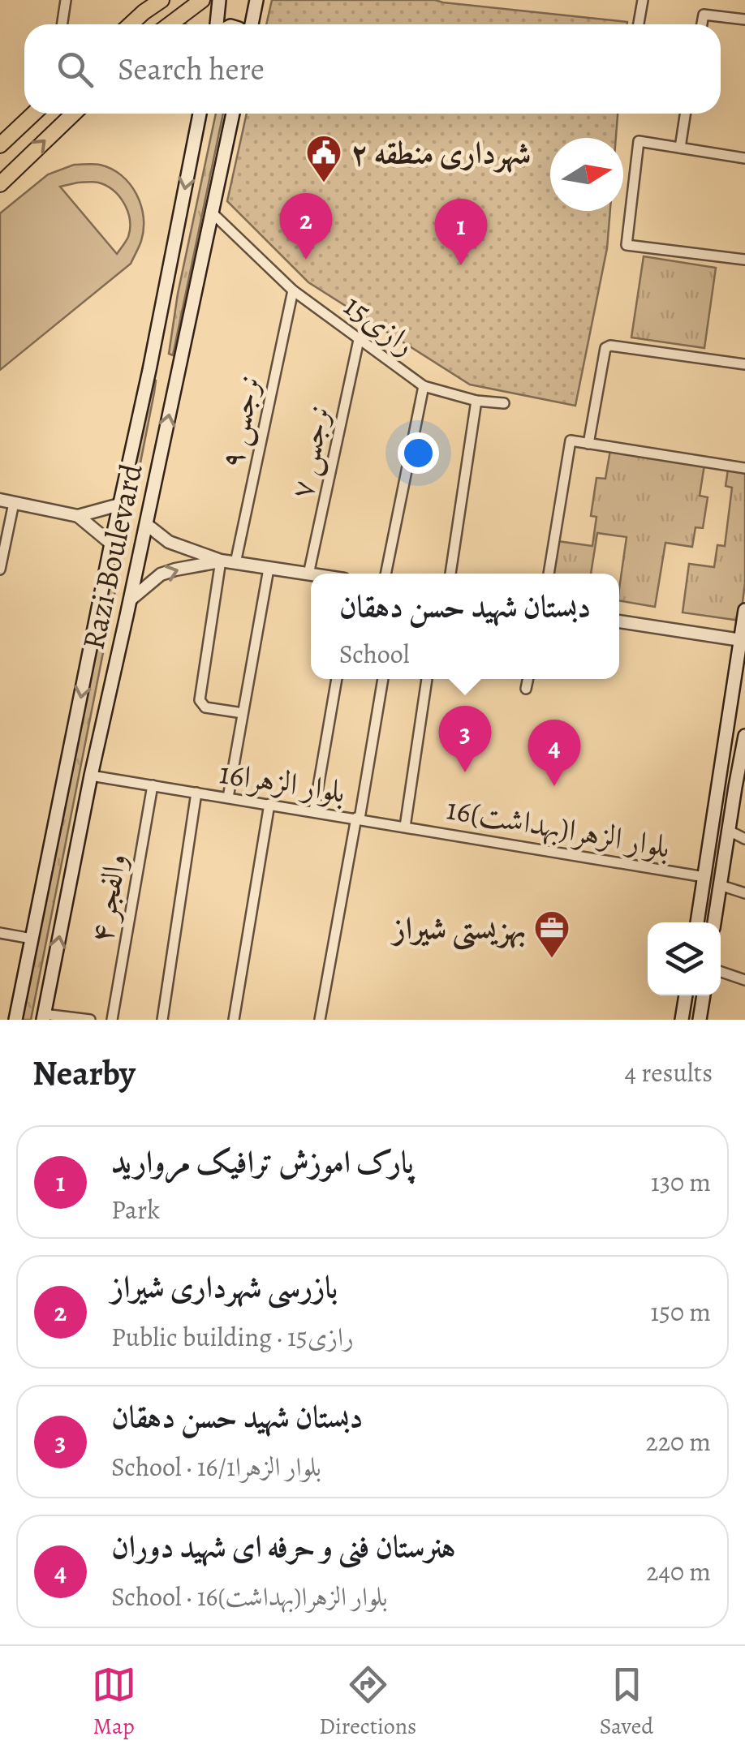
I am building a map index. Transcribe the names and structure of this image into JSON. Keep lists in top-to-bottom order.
{
  "streets": {
    "main road": ["Razi Boulevard"],
    "street": [
      "15رازی",
      "نرجس ۹",
      "نرجس ۷",
      "16بلوار الزهرا",
      "16بلوار الزهرا(بهداشت)",
      "والفجر ۴"
    ]
  },
  "crossings": [
    ["15رازی", "نرجس ۹"],
    ["15رازی", "نرجس ۷"],
    ["15رازی", "Razi Boulevard"],
    ["Razi Boulevard", "16بلوار الزهرا"],
    ["16بلوار الزهرا", "16بلوار الزهرا(بهداشت)"],
    ["16بلوار الزهرا", "والفجر ۴"]
  ],
  "places": {
    "public building": ["شهرداری منطقه ۲"],
    "office": ["بهزیستی شیراز"]
  },
  "north": "right",
  "page": {
    "search": "Search here",
    "pins": [
      "2",
      "1",
      "3",
      "4"
    ],
    "popup": ["دبستان شهید حسن دهقان", "School"],
    "heading": ["Nearby", "4 results"],
    "list": [
      {
        "mark": "1",
        "name": "پارک اموزش ترافیک مروارید",
        "note": "Park",
        "value": "130 m"
      },
      {
        "mark": "2",
        "name": "بازرسی شهرداری شیراز",
        "note": "Public building · 15رازی",
        "value": "150 m"
      },
      {
        "mark": "3",
        "name": "دبستان شهید حسن دهقان",
        "note": "School · بلوار الزهرا16/1",
        "value": "220 m"
      },
      {
        "mark": "4",
        "name": "هنرستان فنی و حرفه ای شهید دوران",
        "note": "School · 16بلوار الزهرا(بهداشت)",
        "value": "240 m"
      }
    ],
    "nav": ["Map", "Directions", "Saved"]
  }
}
